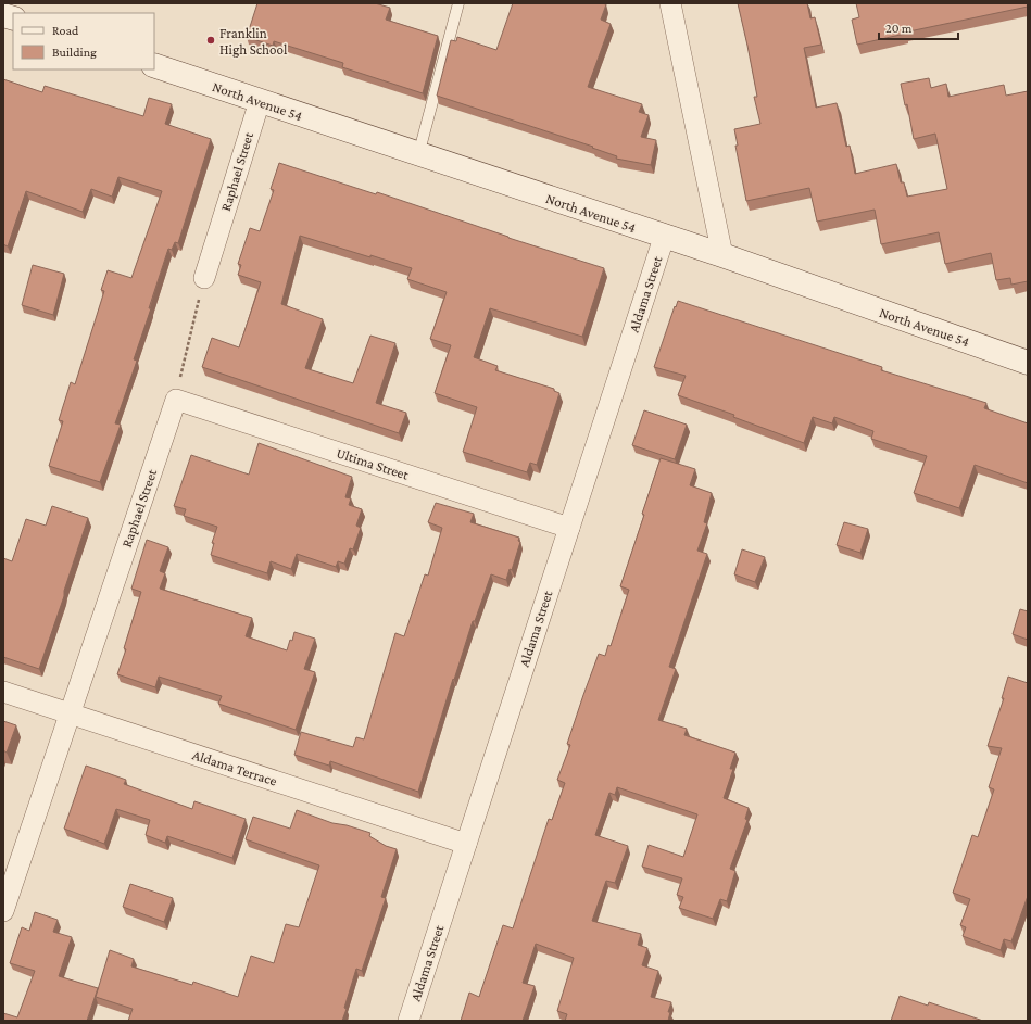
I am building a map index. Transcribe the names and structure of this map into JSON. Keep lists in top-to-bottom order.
{
  "streets": {
    "street": [
      "North Avenue 54",
      "Raphael Street",
      "Aldama Street",
      "Ultima Street",
      "Aldama Terrace"
    ]
  },
  "crossings": [
    ["North Avenue 54", "Raphael Street"],
    ["North Avenue 54", "Aldama Street"],
    ["Raphael Street", "Ultima Street"],
    ["Raphael Street", "Aldama Terrace"],
    ["Aldama Street", "Ultima Street"],
    ["Aldama Street", "Aldama Terrace"]
  ],
  "places": ["Franklin High School"],
  "legend": ["Road", "Building"],
  "scale_bar": "20 m"
}
